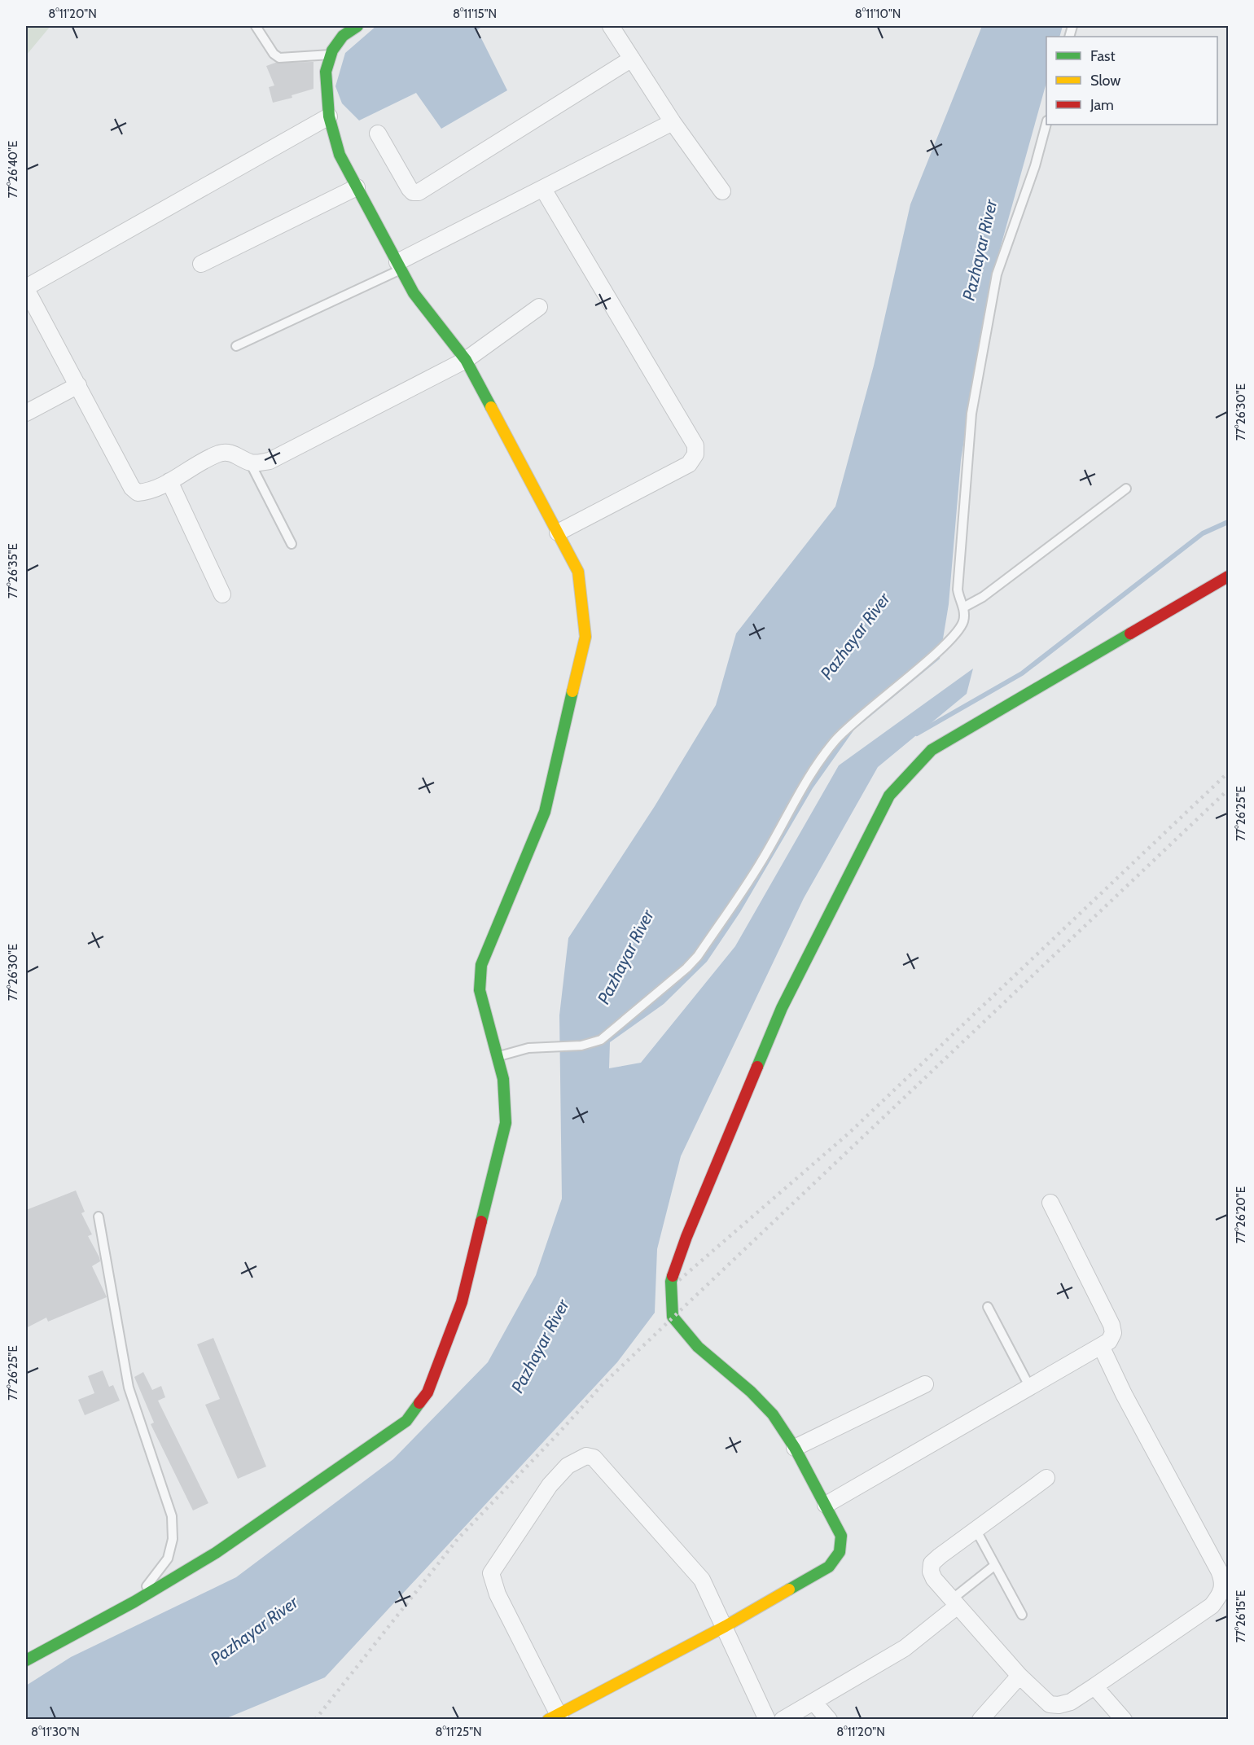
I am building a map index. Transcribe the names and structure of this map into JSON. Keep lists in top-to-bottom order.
{
  "water": ["Pazhayar River"],
  "legend": ["Fast", "Slow", "Jam"],
  "coordinates": [
    "8°11'20\"N",
    "8°11'15\"N",
    "8°11'10\"N",
    "77°26'40\"E",
    "77°26'30\"E",
    "77°26'35\"E",
    "77°26'25\"E",
    "77°26'20\"E",
    "77°26'15\"E",
    "8°11'30\"N",
    "8°11'25\"N"
  ]
}
